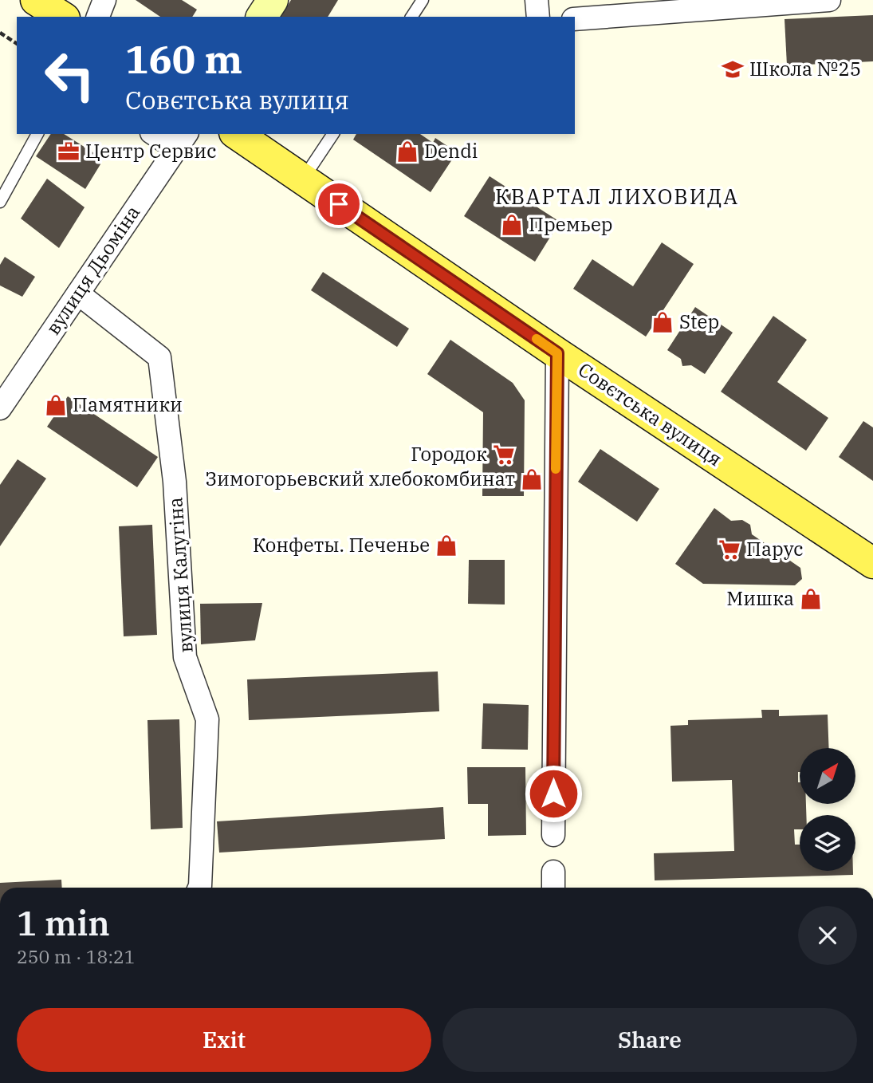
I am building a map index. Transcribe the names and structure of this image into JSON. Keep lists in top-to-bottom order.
{
  "streets": {
    "main road": ["Совєтська вулиця"],
    "street": ["вулиця Дьоміна", "вулиця Калугіна"]
  },
  "crossings": [
    ["вулиця Дьоміна", "вулиця Калугіна"]
  ],
  "districts": ["КВАРТАЛ ЛИХОВИДА"],
  "places": {
    "school or university": ["Школа №25"],
    "office": ["Центр Сервис"],
    "shop": [
      "Dendi",
      "Премьер",
      "Step",
      "Памятники",
      "Зимогорьевский хлебокомбинат",
      "Конфеты. Печенье",
      "Мишка"
    ],
    "supermarket": ["Городок", "Парус"]
  },
  "north": "top right",
  "page": {
    "turn": ["160 m", "Совєтська вулиця"],
    "heading": ["1 min", "250 m · 18:21"],
    "buttons": ["Exit", "Share"]
  }
}
